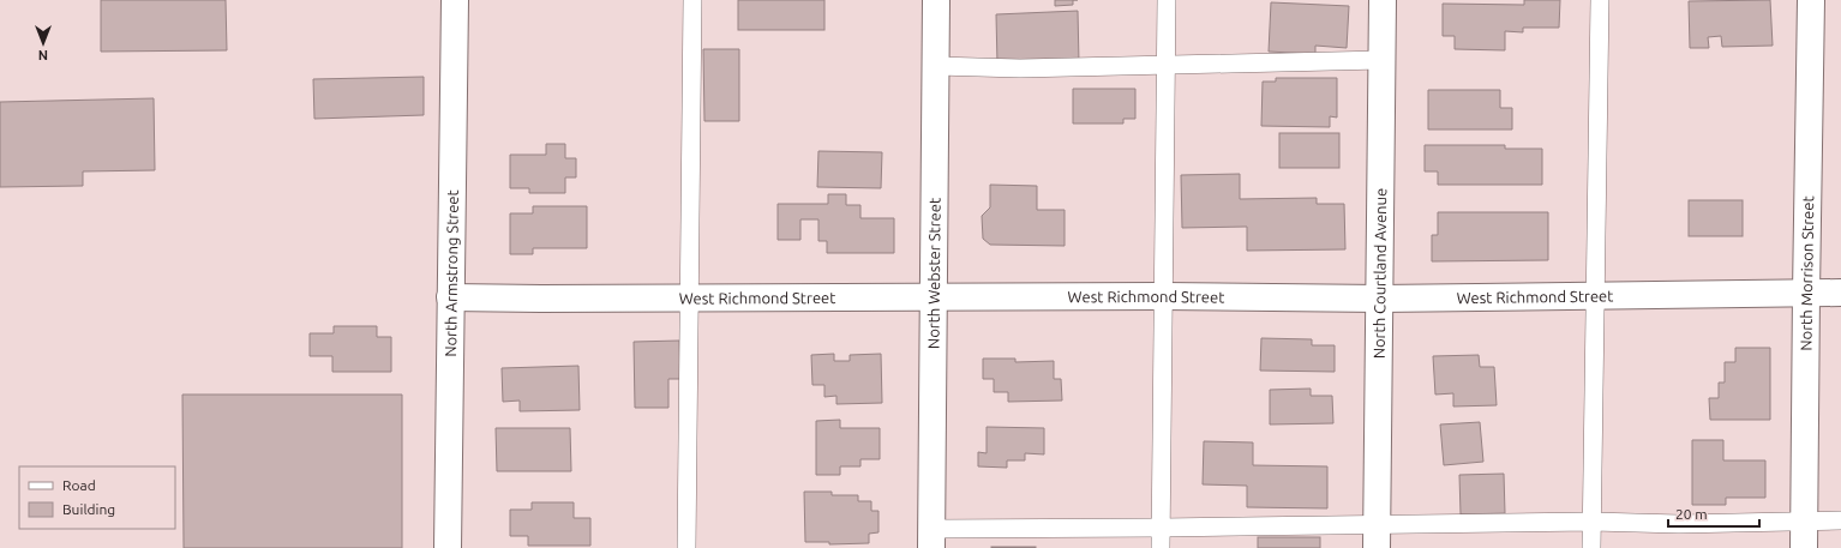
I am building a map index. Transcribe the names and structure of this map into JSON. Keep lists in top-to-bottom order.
{
  "streets": {
    "street": [
      "North Armstrong Street",
      "North Morrison Street",
      "North Webster Street",
      "North Courtland Avenue",
      "West Richmond Street"
    ]
  },
  "crossings": [
    ["North Armstrong Street", "West Richmond Street"],
    ["North Morrison Street", "West Richmond Street"],
    ["North Webster Street", "West Richmond Street"],
    ["North Courtland Avenue", "West Richmond Street"]
  ],
  "legend": ["Road", "Building"],
  "scale_bar": "20 m",
  "north": "bottom"
}
